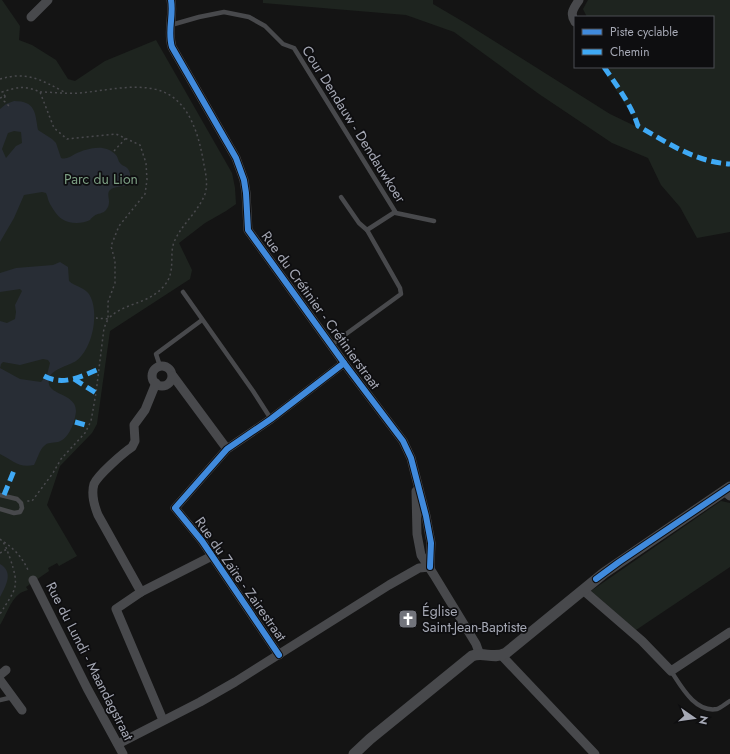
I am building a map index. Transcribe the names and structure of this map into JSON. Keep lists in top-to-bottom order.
{
  "streets": {
    "street": ["Rue du Crétinier - Crétinierstraat", "Rue du Zaïre - Zairestraat", "Rue du Lundi - Maandagstraat"],
    "lane": ["Cour Dendauw - Dendauwkoer"]
  },
  "crossings": [
    ["Cour Dendauw - Dendauwkoer", "Rue du Crétinier - Crétinierstraat"],
    ["Rue du Crétinier - Crétinierstraat", "Rue du Zaïre - Zairestraat"]
  ],
  "parks": ["Parc du Lion"],
  "places": {
    "church": ["Église Saint-Jean-Baptiste"]
  },
  "legend": ["Piste cyclable", "Chemin"],
  "north": "right"
}
